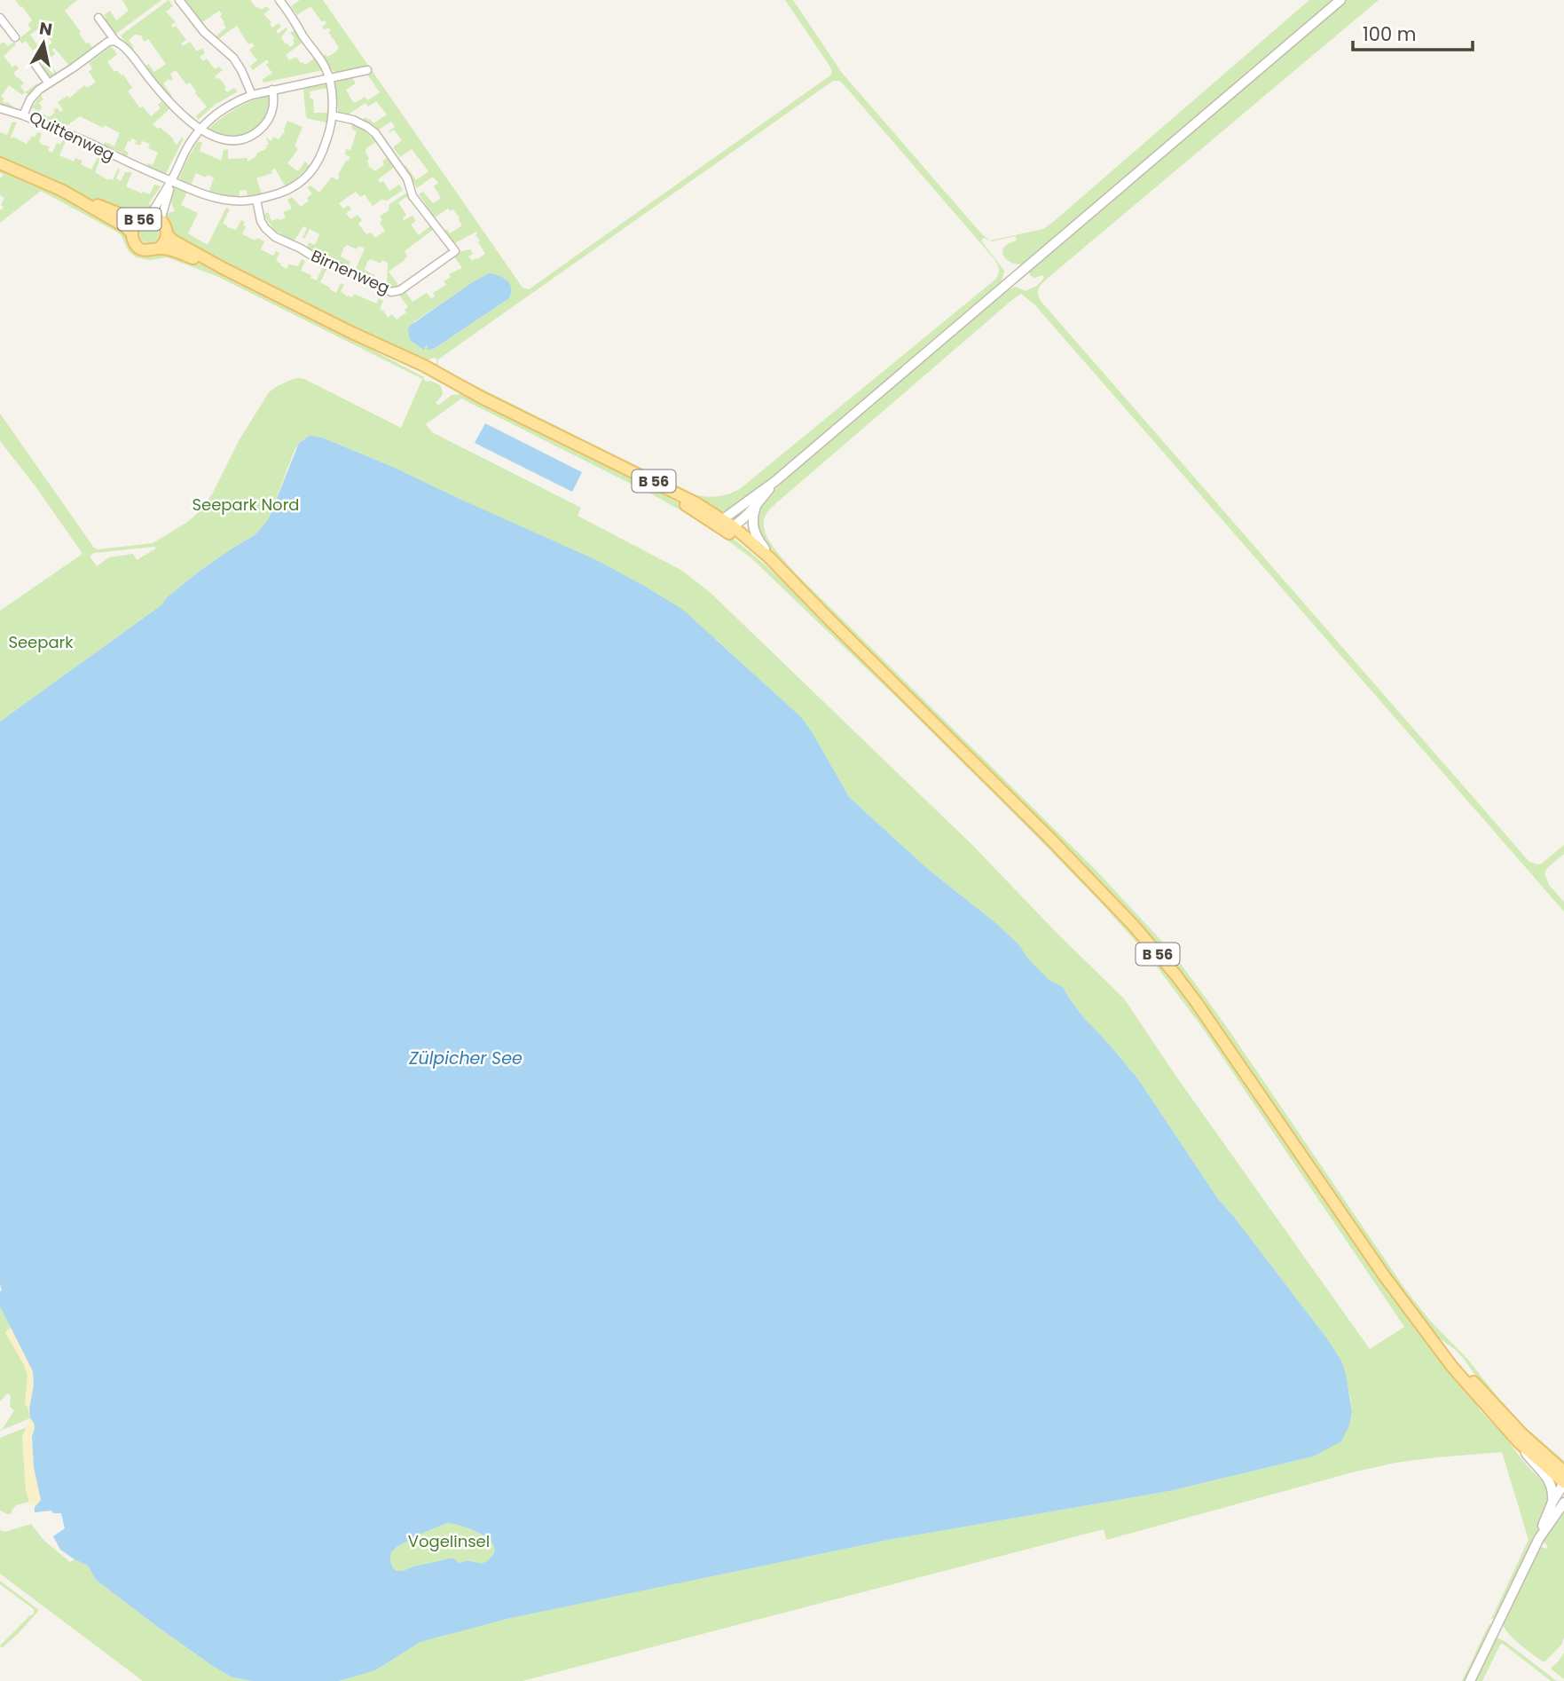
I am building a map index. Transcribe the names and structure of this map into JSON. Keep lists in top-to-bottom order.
{
  "streets": {
    "main road": ["B 56"],
    "street": ["Quittenweg", "Birnenweg"]
  },
  "crossings": [
    ["Quittenweg", "Birnenweg"]
  ],
  "water": ["Zülpicher See"],
  "parks": ["Seepark Nord", "Seepark", "Vogelinsel"],
  "scale_bar": "100 m",
  "north": "top"
}
